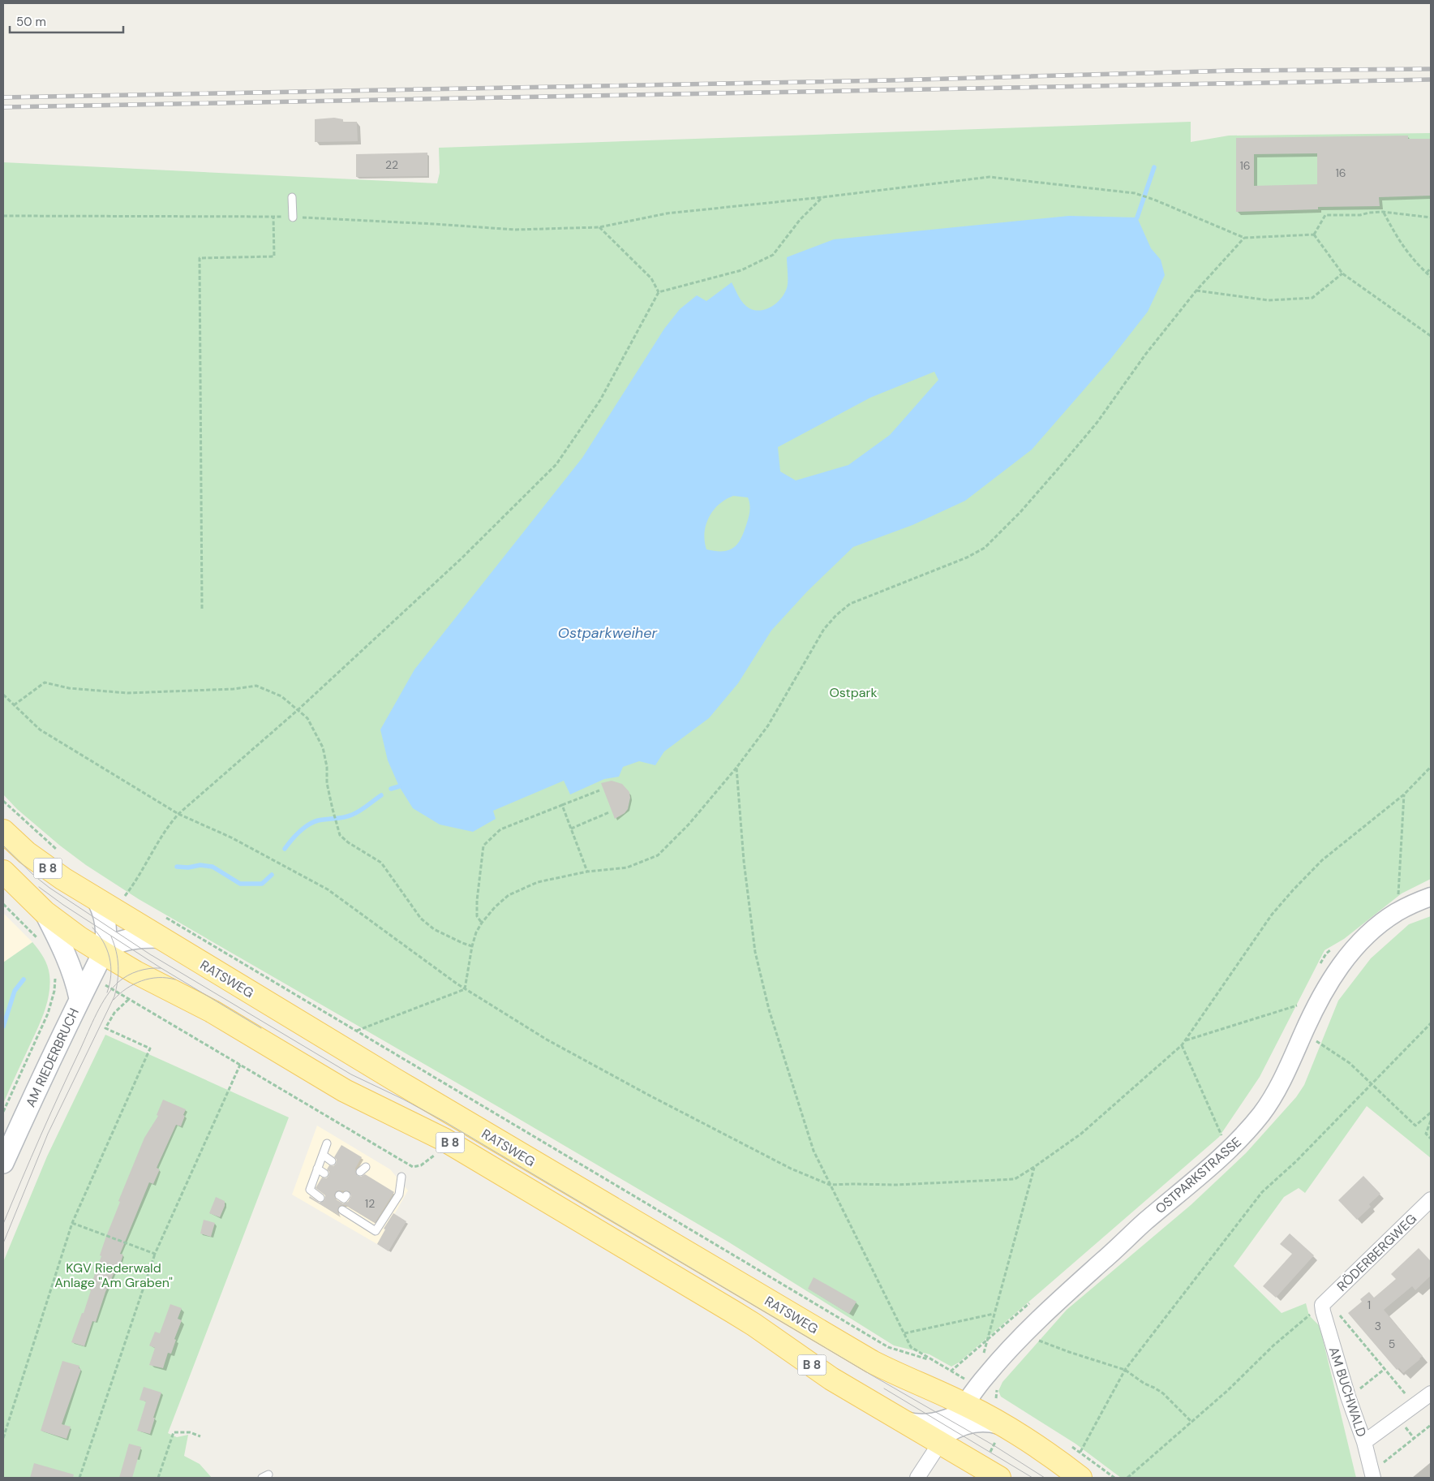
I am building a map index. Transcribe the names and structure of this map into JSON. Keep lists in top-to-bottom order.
{
  "streets": {
    "main road": ["B 8", "RATSWEG", "AM RIEDERBRUCH"],
    "street": ["OSTPARKSTRASSE", "RÖDERBERGWEG", "AM BUCHWALD"]
  },
  "crossings": [
    ["B 8", "RATSWEG"],
    ["B 8", "OSTPARKSTRASSE"],
    ["RATSWEG", "AM RIEDERBRUCH"],
    ["RATSWEG", "OSTPARKSTRASSE"],
    ["RÖDERBERGWEG", "AM BUCHWALD"]
  ],
  "water": ["Ostparkweiher"],
  "parks": ["Ostpark", "KGV Riederwald Anlage \"Am Graben\""],
  "house_numbers": [
    "22",
    "16",
    "16",
    "12",
    "1",
    "3",
    "5"
  ],
  "scale_bar": "50 m"
}
